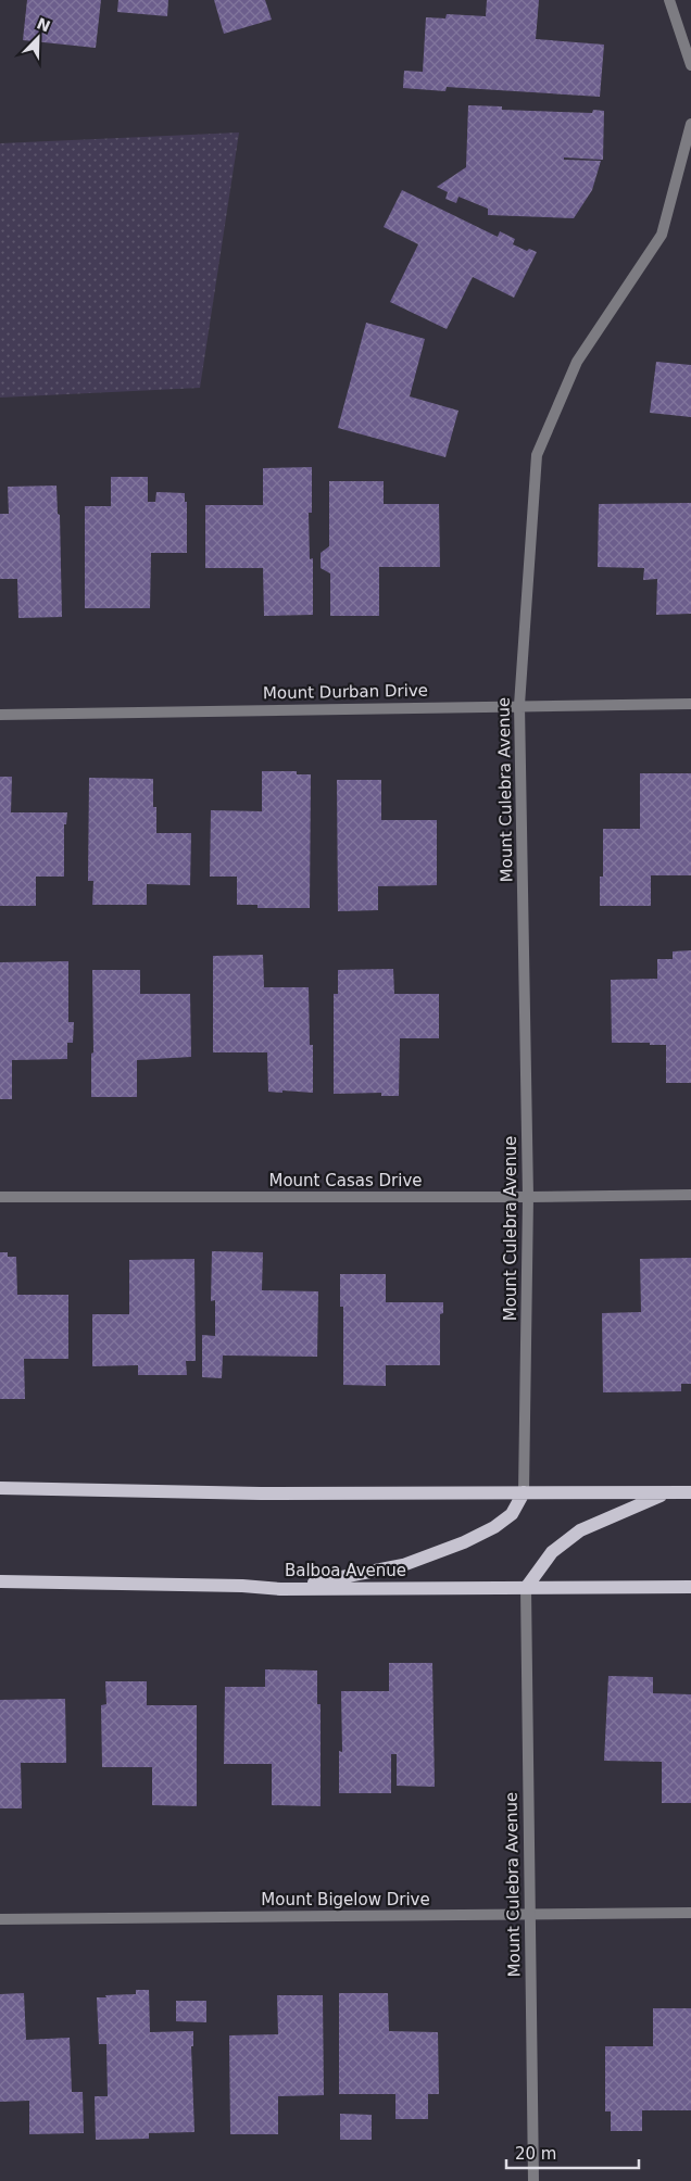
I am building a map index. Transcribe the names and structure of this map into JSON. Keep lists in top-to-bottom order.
{
  "streets": {
    "main road": ["Balboa Avenue"],
    "street": [
      "Mount Durban Drive",
      "Mount Culebra Avenue",
      "Mount Casas Drive",
      "Mount Bigelow Drive"
    ]
  },
  "crossings": [
    ["Mount Durban Drive", "Mount Culebra Avenue"],
    ["Mount Culebra Avenue", "Mount Casas Drive"],
    ["Mount Culebra Avenue", "Balboa Avenue"],
    ["Mount Culebra Avenue", "Mount Bigelow Drive"]
  ],
  "scale_bar": "20 m",
  "north": "top right"
}
